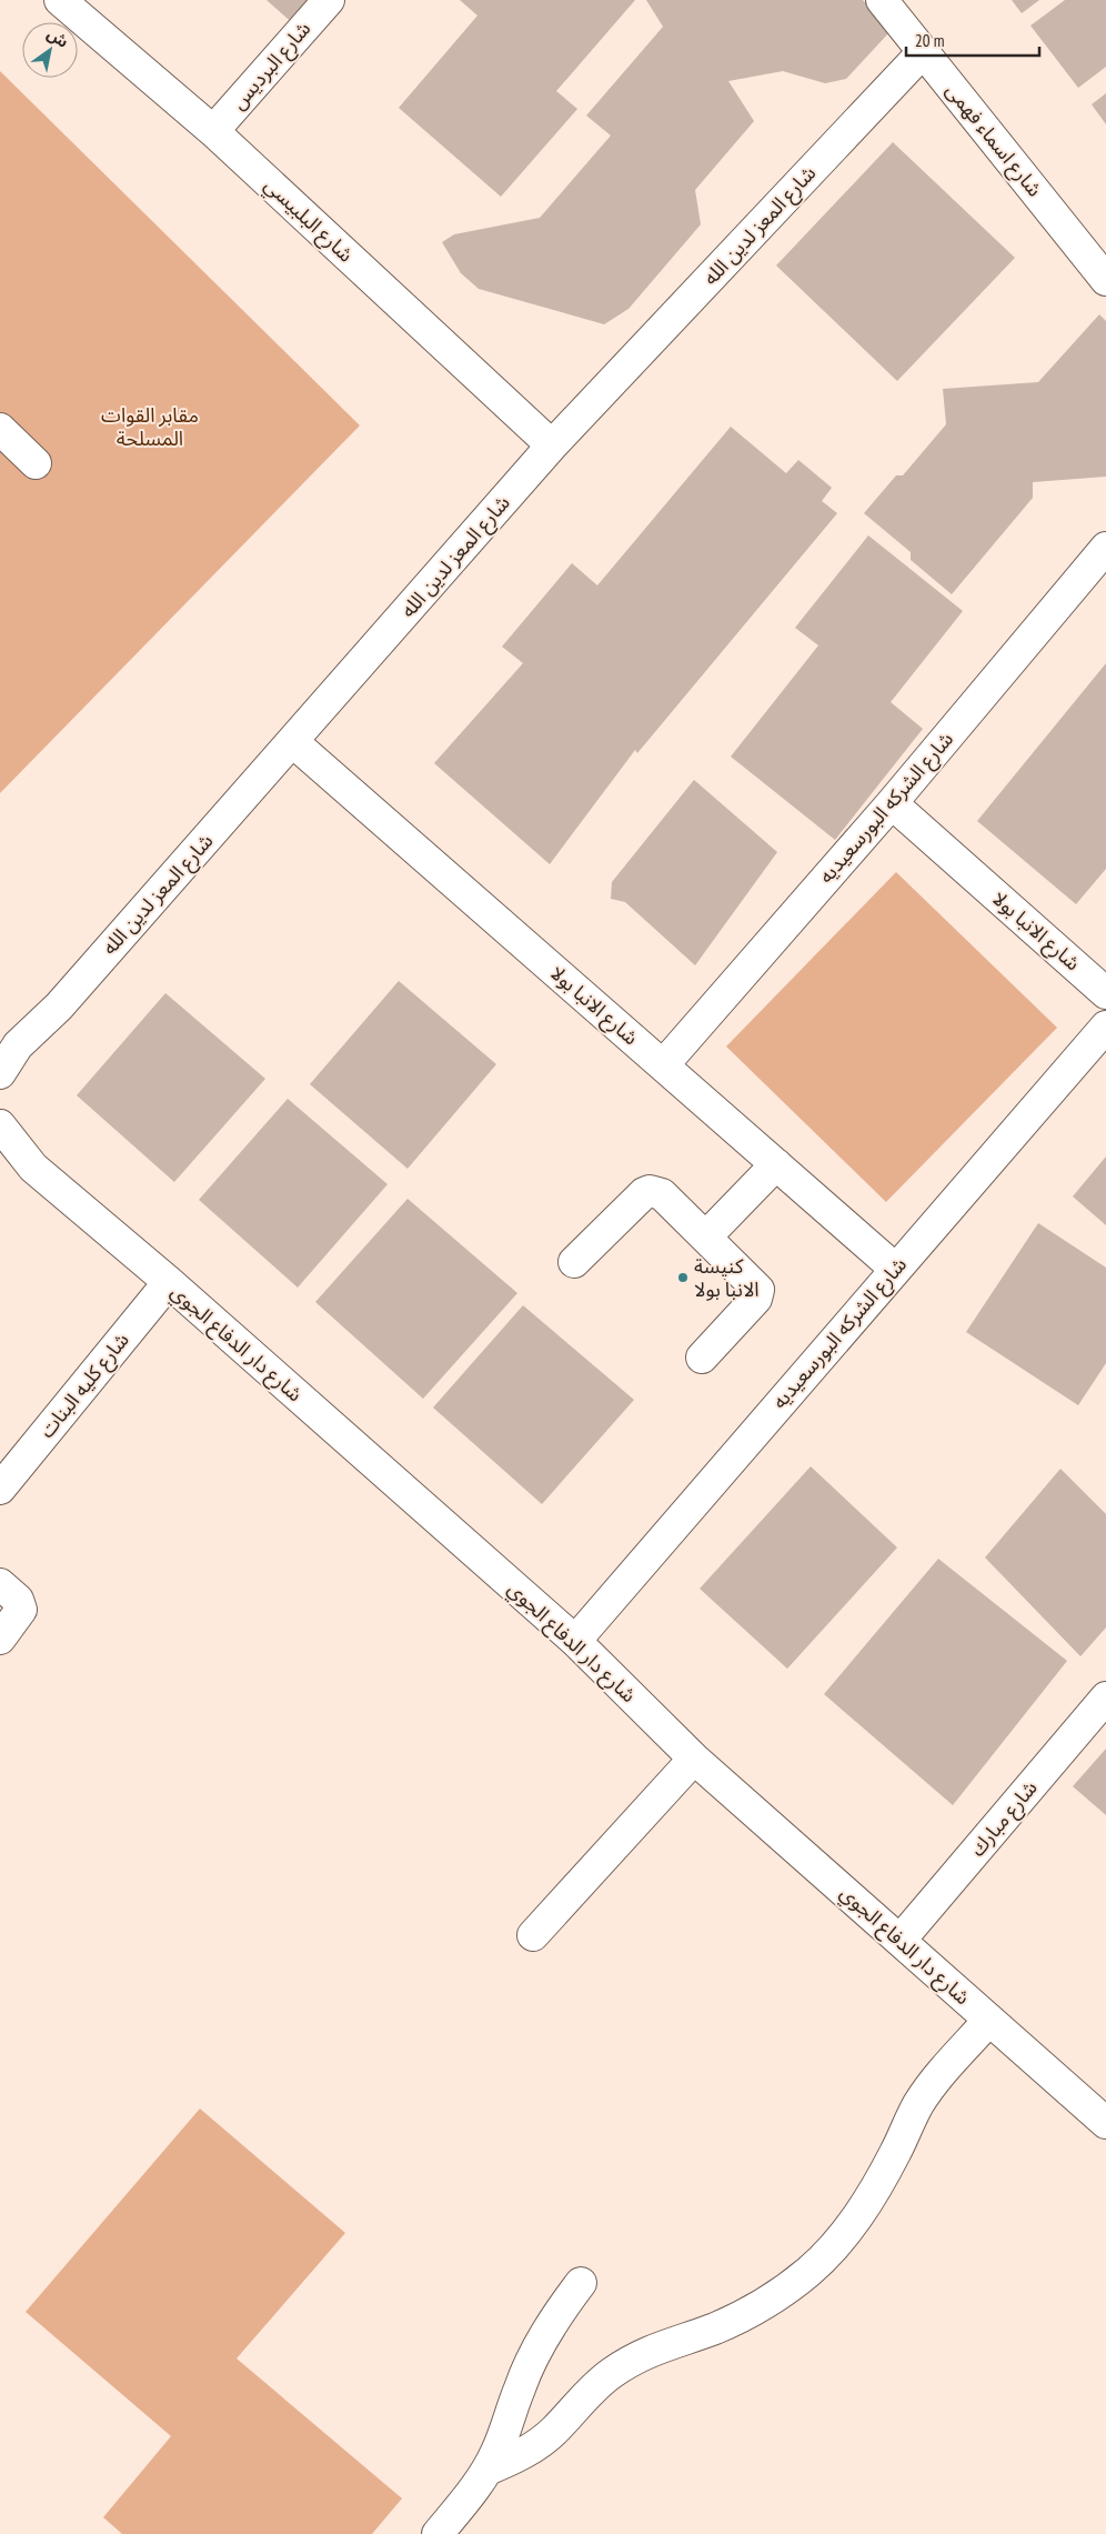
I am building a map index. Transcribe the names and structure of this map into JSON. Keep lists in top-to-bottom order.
{
  "streets": {
    "street": [
      "شارع البرديس",
      "شارع اسماء فهمى",
      "شارع البلبيسي",
      "شارع المعز لدين الله",
      "شارع الشركه البورسعيديه",
      "شارع الانبا بولا",
      "شارع دار الدفاع الجوي",
      "شارع كليه البنات",
      "شارع مبارك"
    ]
  },
  "crossings": [
    ["شارع البرديس", "شارع البلبيسي"],
    ["شارع اسماء فهمى", "شارع المعز لدين الله"],
    ["شارع البلبيسي", "شارع المعز لدين الله"],
    ["شارع المعز لدين الله", "شارع الانبا بولا"],
    ["شارع الشركه البورسعيديه", "شارع الانبا بولا"],
    ["شارع الشركه البورسعيديه", "شارع دار الدفاع الجوي"],
    ["شارع دار الدفاع الجوي", "شارع كليه البنات"],
    ["شارع دار الدفاع الجوي", "شارع مبارك"]
  ],
  "parks": ["مقابر القوات المسلحة"],
  "places": ["كنيسة الانبا بولا"],
  "scale_bar": "20 m",
  "north": "top right"
}
